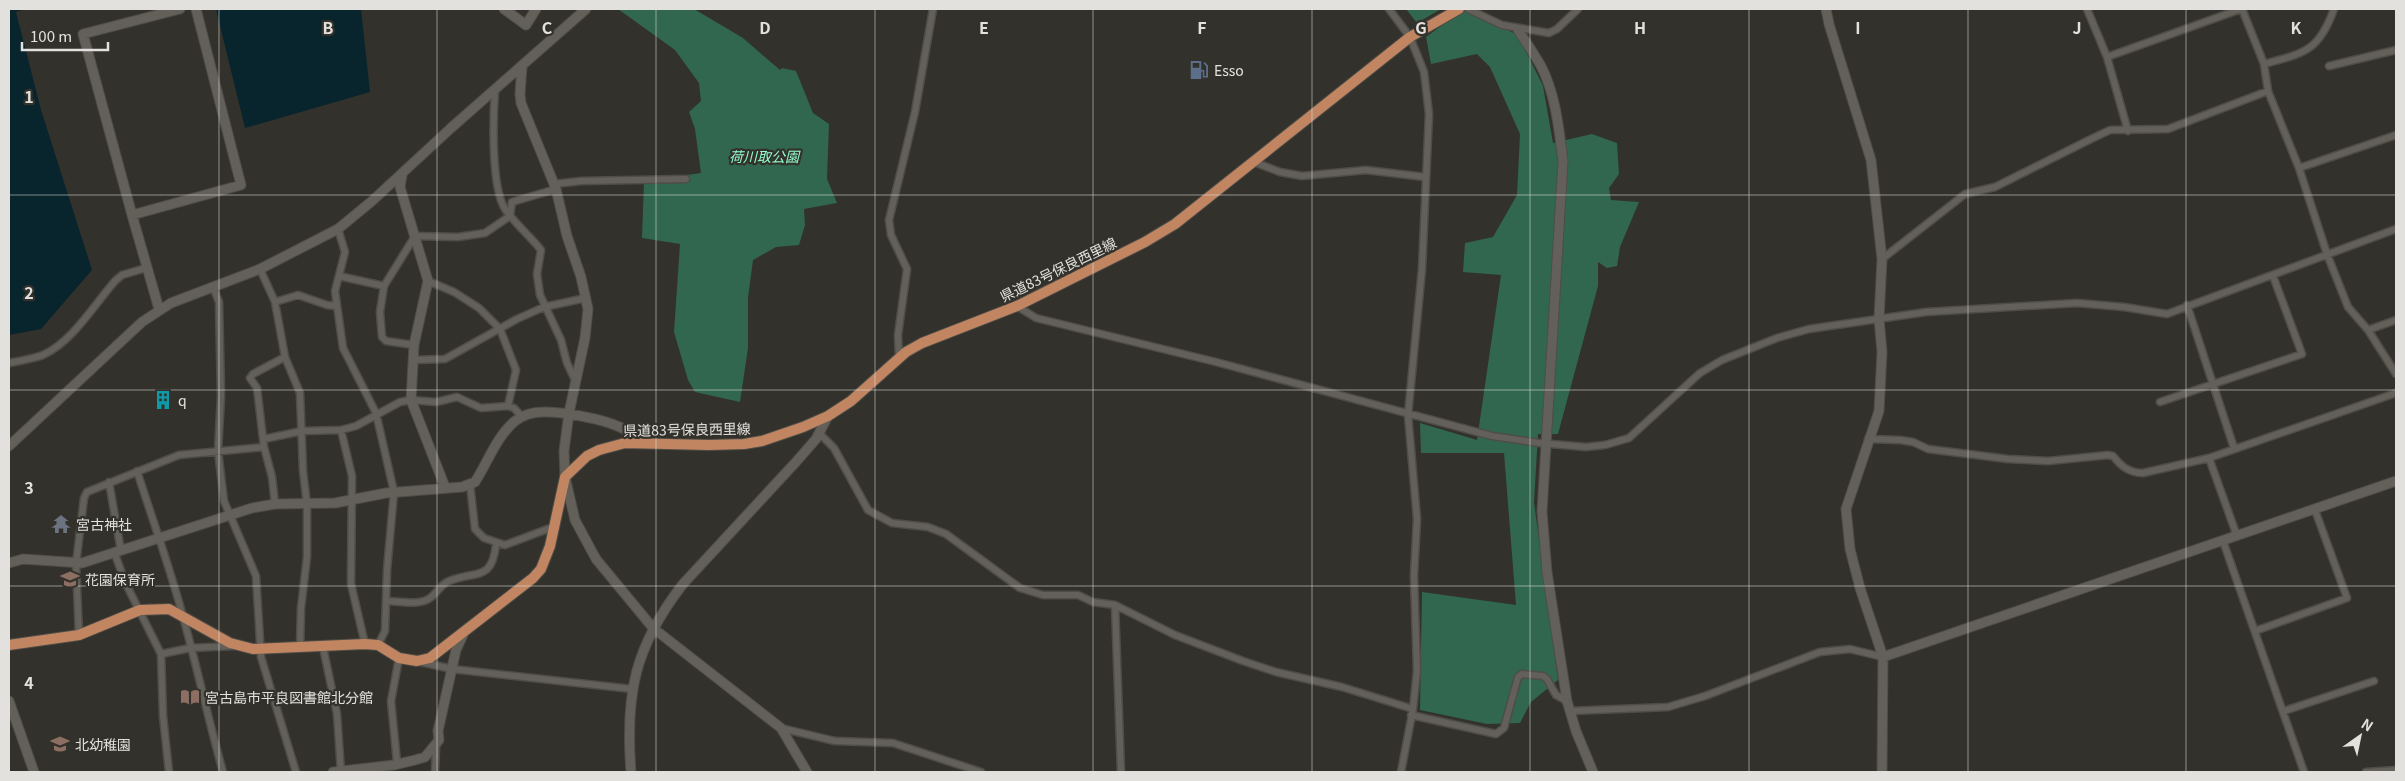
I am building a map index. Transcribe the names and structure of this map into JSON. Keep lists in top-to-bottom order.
{
  "streets": {
    "main road": ["県道83号保良西里線"]
  },
  "parks": ["荷川取公園"],
  "places": {
    "fuel station": ["Esso"],
    "building": ["q"],
    "temple": ["宮古神社"],
    "school or university": ["花園保育所", "北幼稚園"],
    "library": ["宮古島市平良図書館北分館"]
  },
  "scale_bar": "100 m",
  "north": "top right",
  "grid": {
    "columns": [
      "B",
      "C",
      "D",
      "E",
      "F",
      "G",
      "H",
      "I",
      "J",
      "K"
    ],
    "rows": [
      "1",
      "2",
      "3",
      "4"
    ]
  }
}
